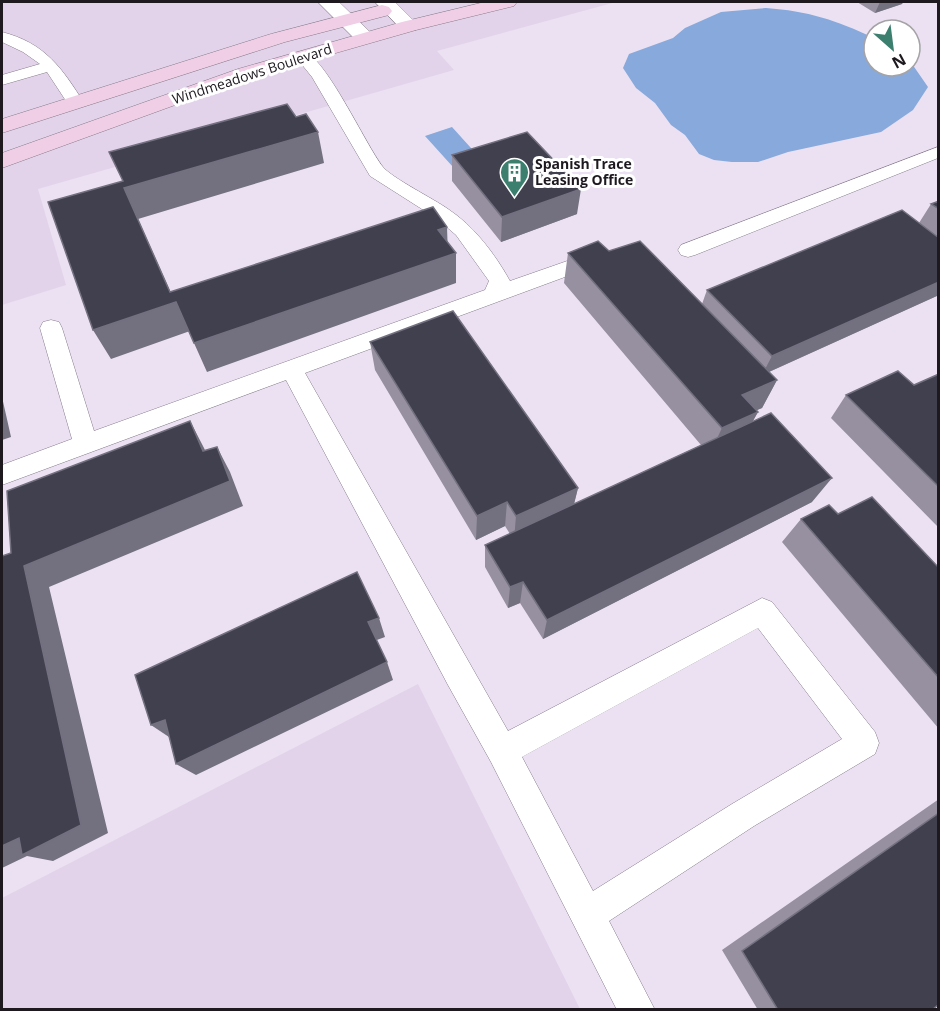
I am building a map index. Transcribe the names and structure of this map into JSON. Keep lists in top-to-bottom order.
{
  "streets": {
    "street": ["Windmeadows Boulevard"]
  },
  "places": {
    "building": ["Spanish Trace Leasing Office"]
  },
  "north": "bottom right"
}
